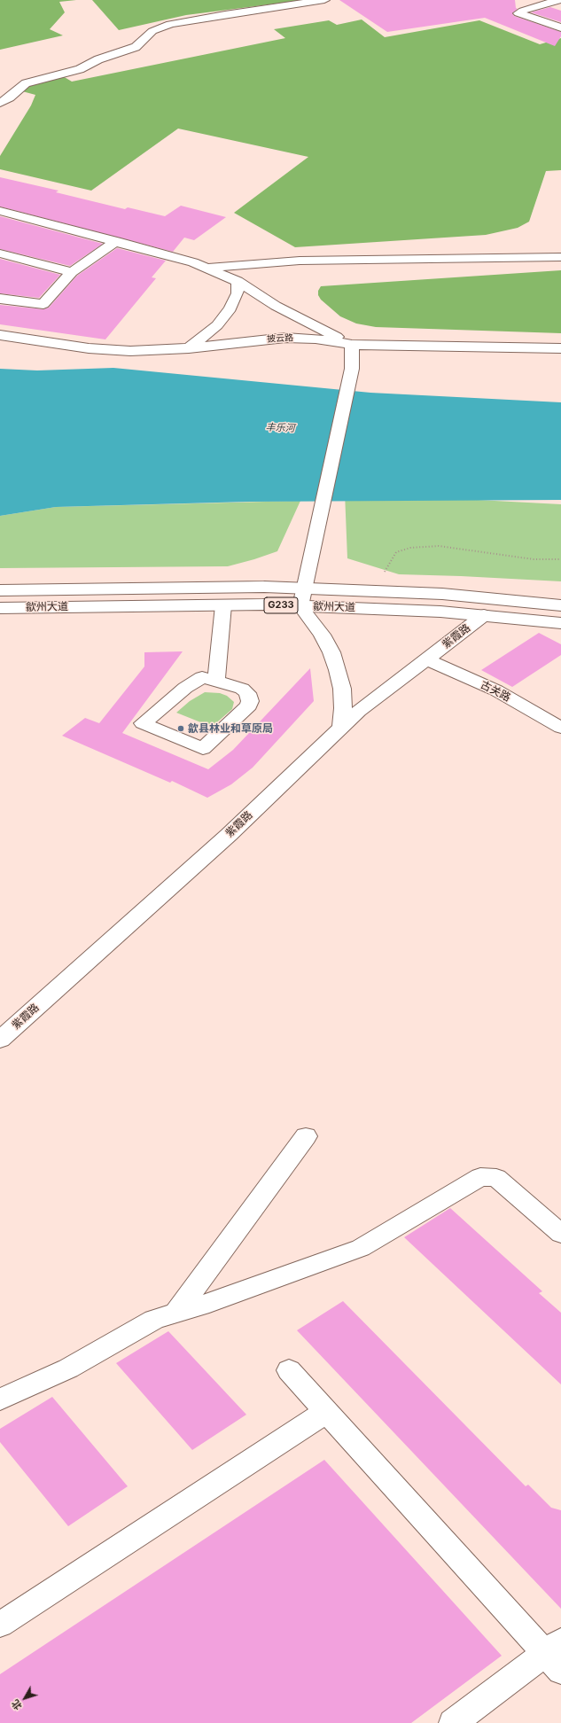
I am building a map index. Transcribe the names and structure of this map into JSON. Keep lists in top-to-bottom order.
{
  "streets": {
    "main road": [
      "披云路",
      "G233",
      "歙州大道",
      "紫霞路",
      "古关路"
    ]
  },
  "crossings": [
    ["歙州大道", "紫霞路"],
    ["紫霞路", "古关路"]
  ],
  "water": ["丰乐河"],
  "places": ["歙县林业和草原局"],
  "north": "bottom left"
}
